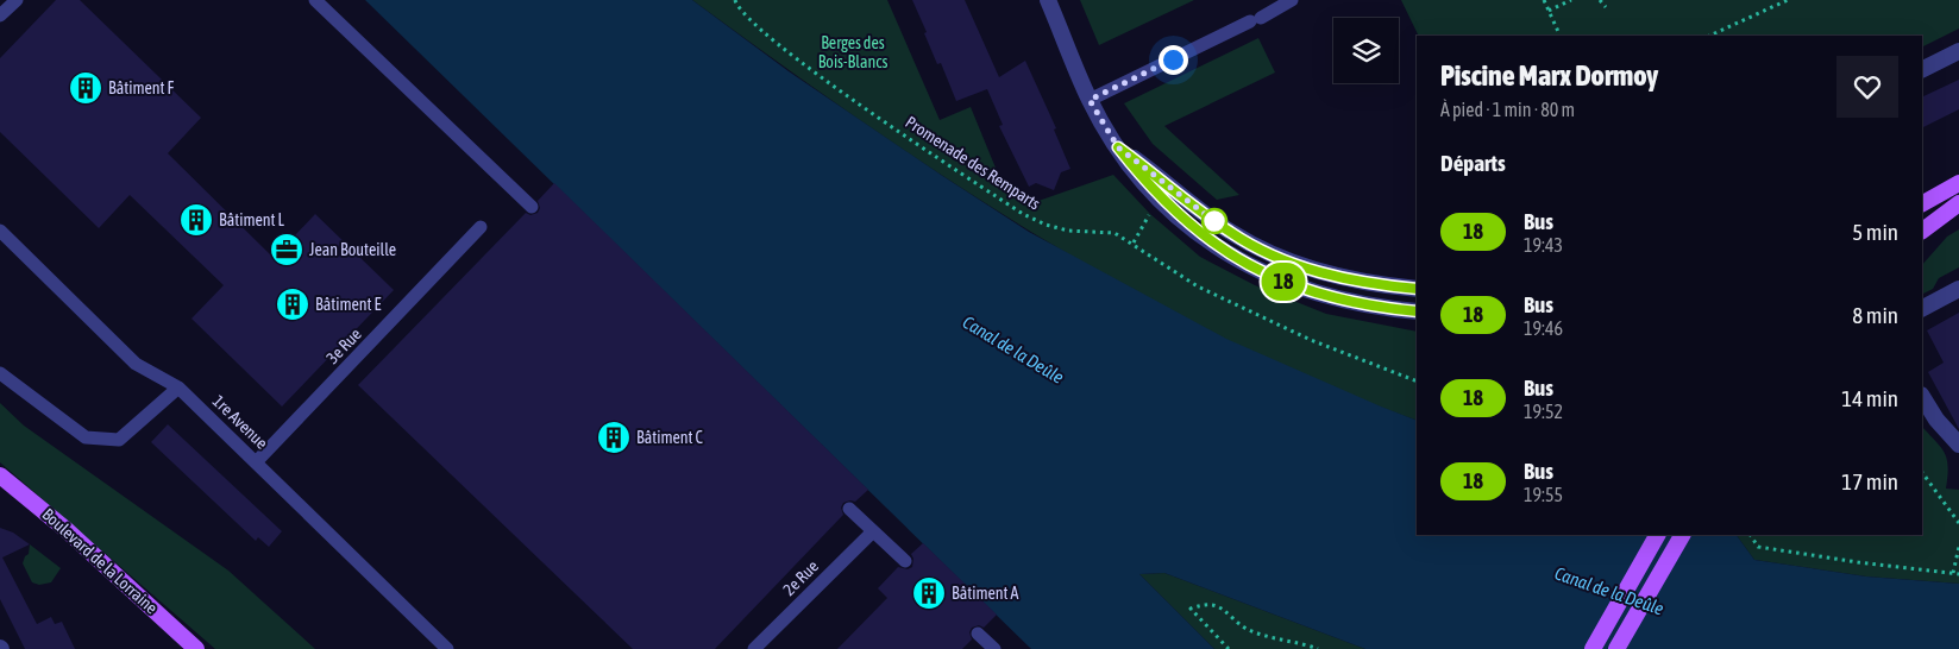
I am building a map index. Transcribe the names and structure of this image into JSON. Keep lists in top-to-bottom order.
{
  "streets": {
    "main road": ["Boulevard de la Lorraine"],
    "lane": ["3e Rue", "1re Avenue", "2e Rue"],
    "path": ["Promenade des Remparts"]
  },
  "crossings": [
    ["3e Rue", "1re Avenue"]
  ],
  "water": ["Canal de la Deûle"],
  "parks": ["Berges des Bois-Blancs"],
  "places": {
    "building": [
      "Bâtiment F",
      "Bâtiment L",
      "Bâtiment E",
      "Bâtiment C",
      "Bâtiment A"
    ],
    "office": ["Jean Bouteille"]
  },
  "lines": ["bus line 18"],
  "page": {
    "on_map": "18",
    "heading": [
      ["Piscine Marx Dormoy", "À pied · 1 min · 80 m"],
      "Départs"
    ],
    "list": [
      {
        "mark": "18",
        "name": "Bus",
        "note": "19:43",
        "value": "5 min"
      },
      {
        "mark": "18",
        "name": "Bus",
        "note": "19:46",
        "value": "8 min"
      },
      {
        "mark": "18",
        "name": "Bus",
        "note": "19:52",
        "value": "14 min"
      },
      {
        "mark": "18",
        "name": "Bus",
        "note": "19:55",
        "value": "17 min"
      }
    ]
  }
}
